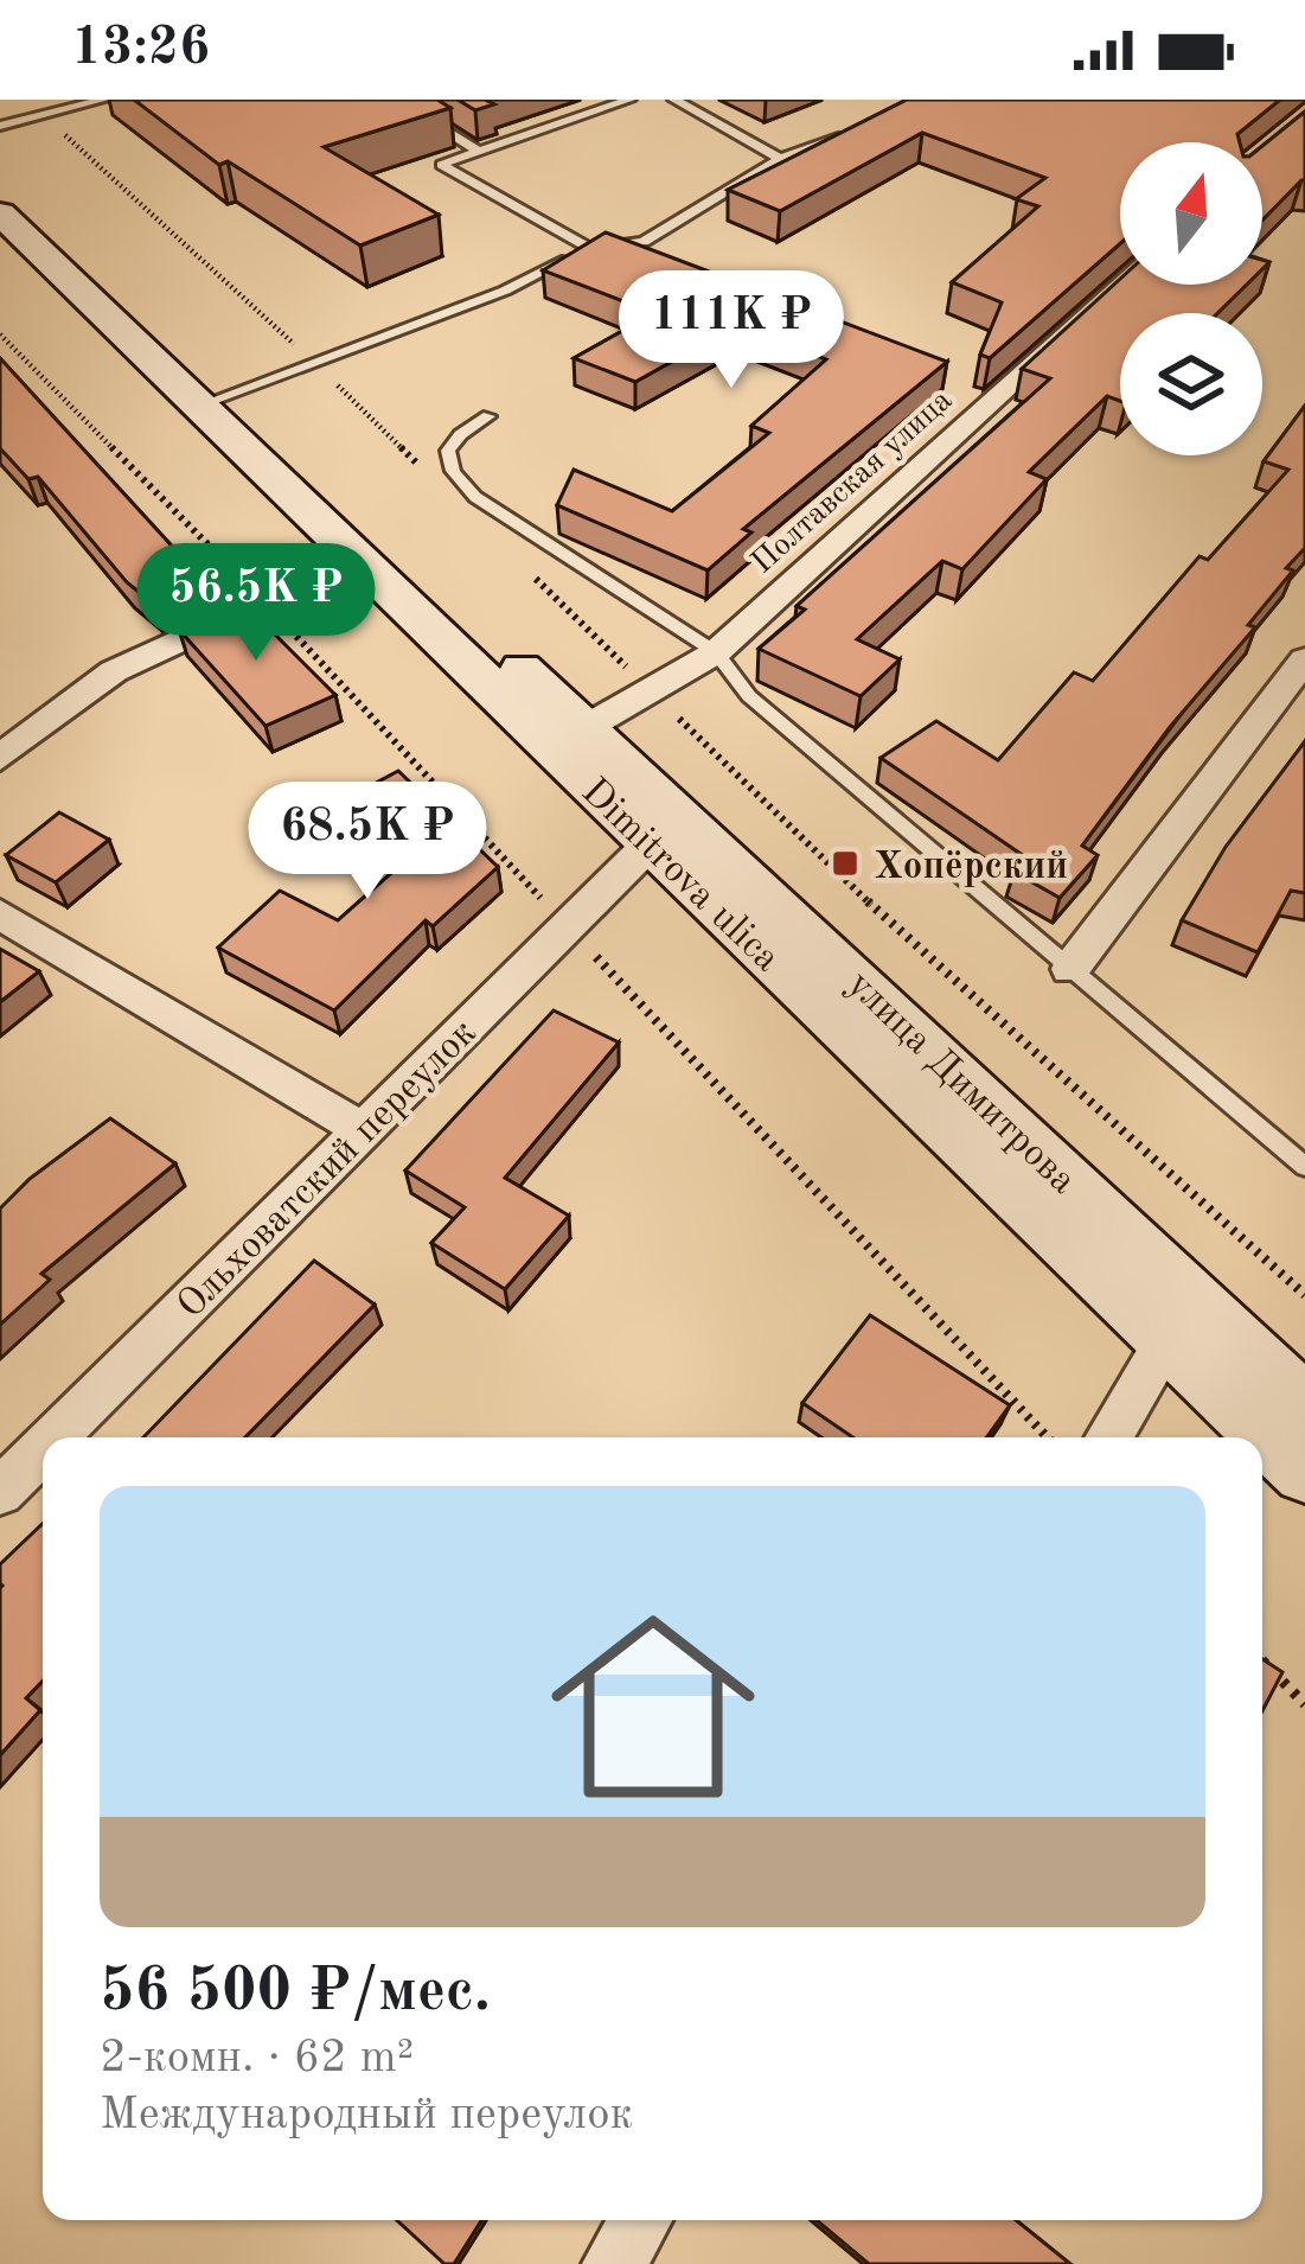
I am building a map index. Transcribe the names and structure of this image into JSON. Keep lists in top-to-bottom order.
{
  "streets": {
    "main road": ["Dimitrova ulica", "улица Димитрова"],
    "street": ["Полтавская улица", "Ольховатский переулок"]
  },
  "crossings": [
    ["Полтавская улица", "улица Димитрова"],
    ["Dimitrova ulica", "улица Димитрова"],
    ["Dimitrova ulica", "Ольховатский переулок"]
  ],
  "places": {
    "transit": ["Хопёрский"]
  },
  "north": "top",
  "page": {
    "status": "13:26",
    "price": ["111K ₽", "56.5K ₽", "68.5K ₽"],
    "list": [
      {
        "name": "56 500 ₽/мес.",
        "note": "2-комн. · 62 m² · Международный переулок"
      }
    ]
  }
}
